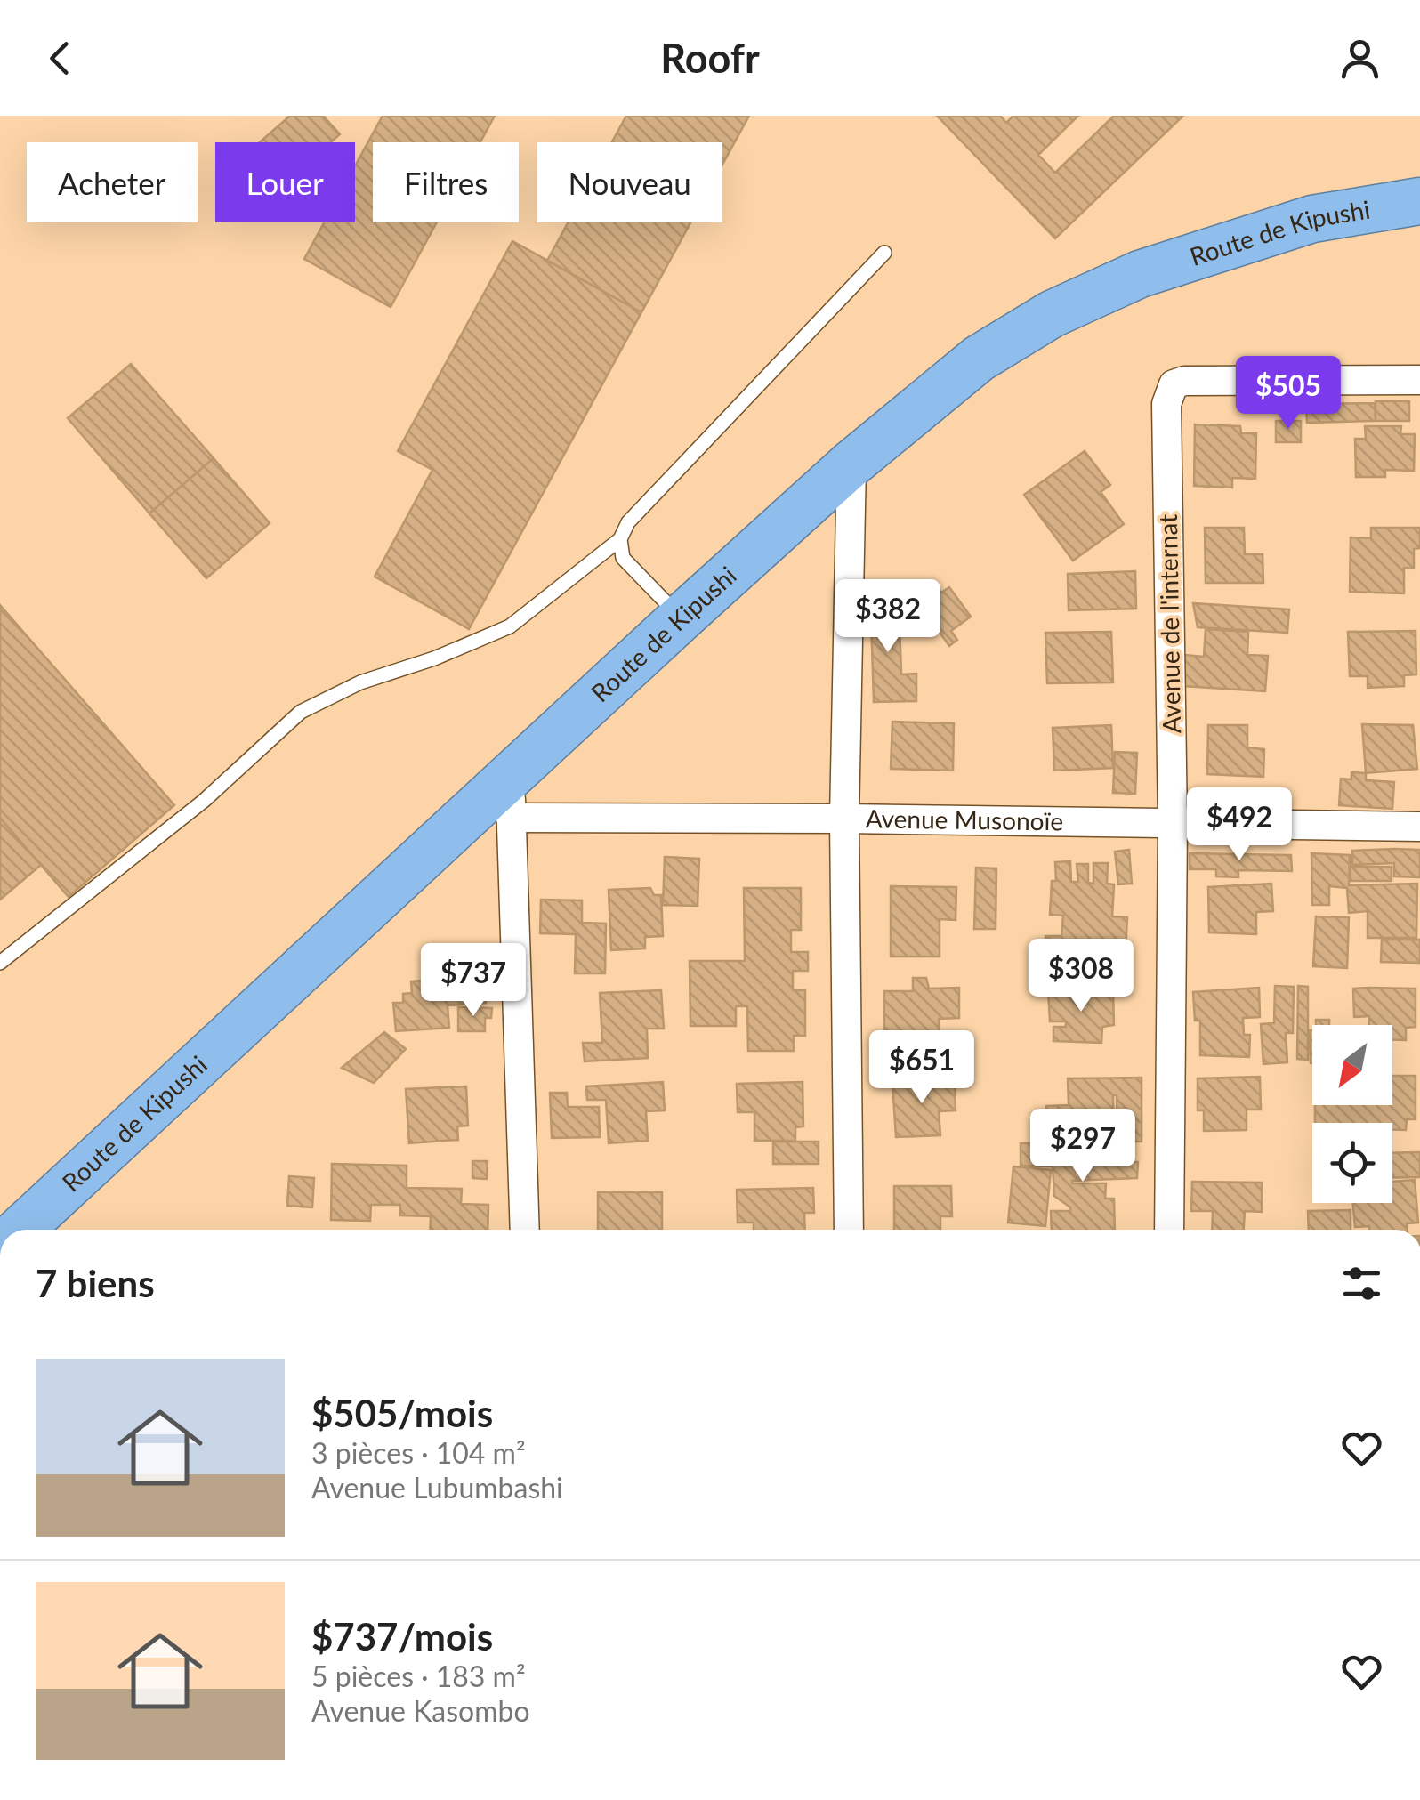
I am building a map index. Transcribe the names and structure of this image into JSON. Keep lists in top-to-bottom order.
{
  "streets": {
    "highway": ["Route de Kipushi"],
    "street": ["Avenue de l'internat", "Avenue Musonoïe"]
  },
  "crossings": [
    ["Route de Kipushi", "Avenue Musonoïe"],
    ["Avenue de l'internat", "Avenue Musonoïe"]
  ],
  "north": "bottom left",
  "page": {
    "header": "Roofr",
    "chip": [
      "Acheter",
      "Louer",
      "Filtres",
      "Nouveau"
    ],
    "price": [
      "$505",
      "$382",
      "$492",
      "$308",
      "$737",
      "$651",
      "$297"
    ],
    "heading": "7 biens",
    "list": [
      {
        "name": "$505/mois",
        "note": "3 pièces · 104 m² · Avenue Lubumbashi"
      },
      {
        "name": "$737/mois",
        "note": "5 pièces · 183 m² · Avenue Kasombo"
      }
    ]
  }
}
